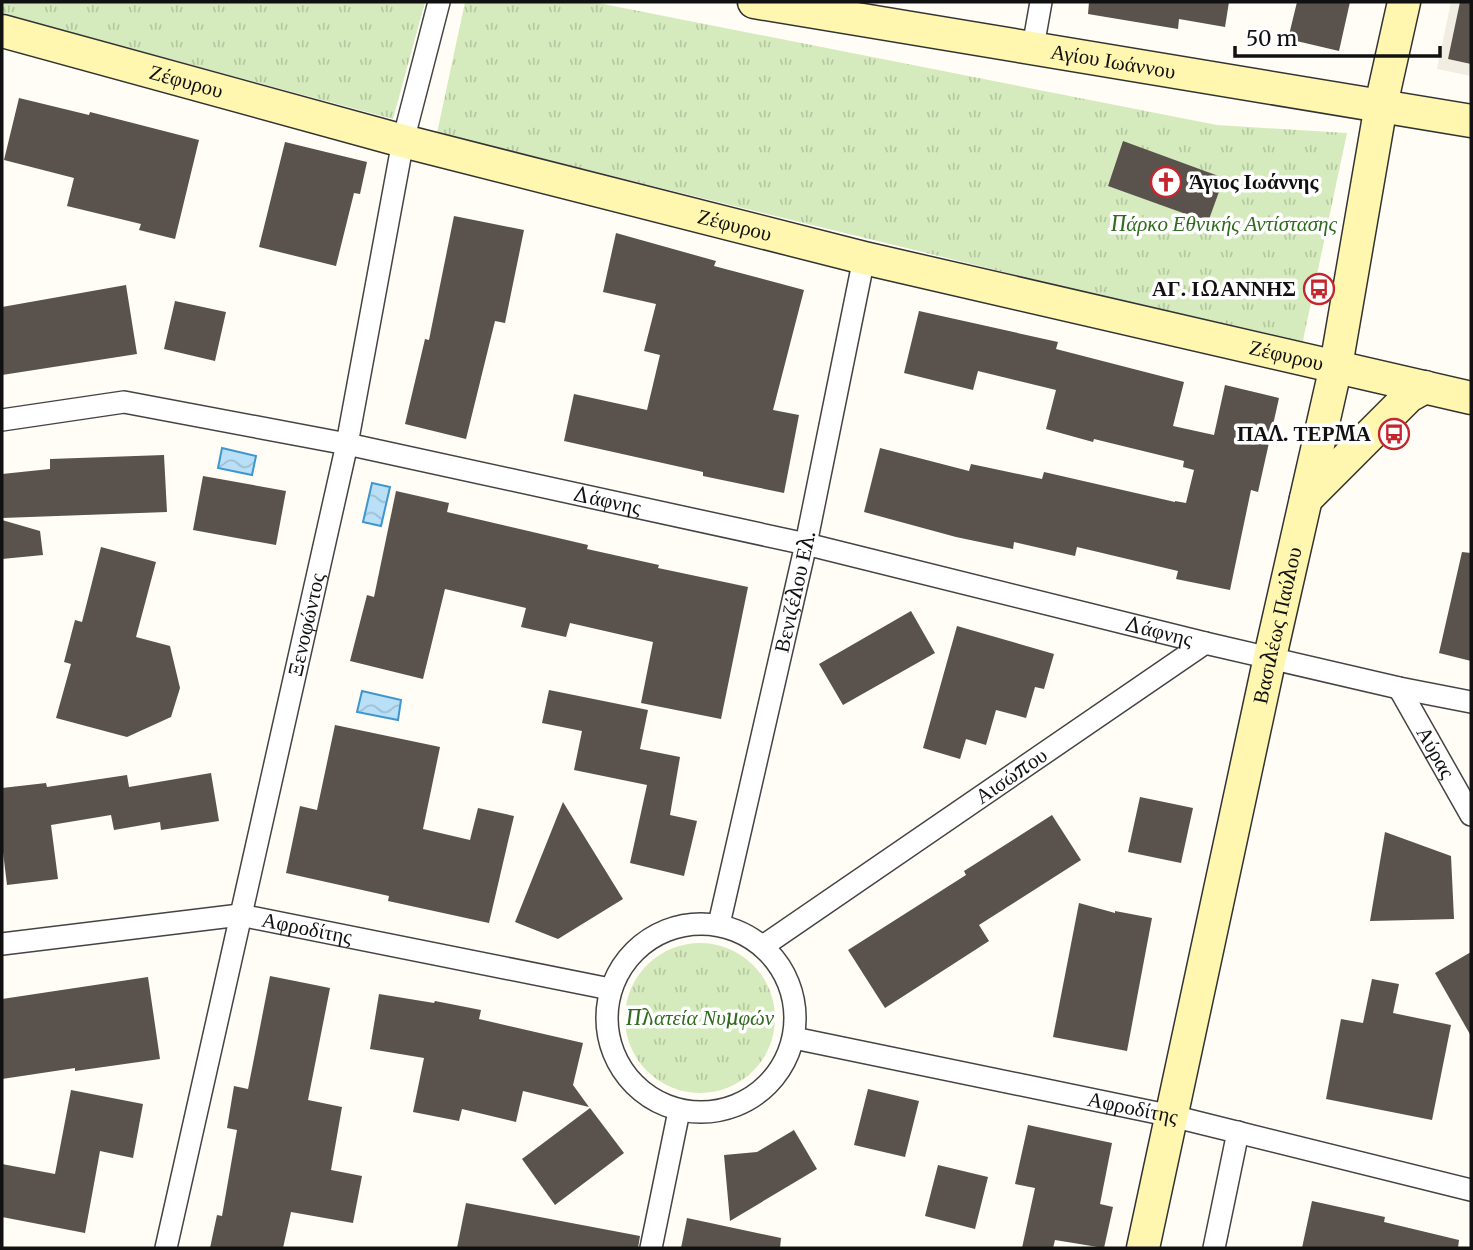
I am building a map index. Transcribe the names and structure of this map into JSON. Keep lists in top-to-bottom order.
{
  "streets": {
    "street": [
      "Αγίου Ιωάννου",
      "Ζέφυρου",
      "Δάφνης",
      "Βενιζέλου Ελ.",
      "Ξενοφώντος",
      "Βασιλέως Παύλου",
      "Αύρας",
      "Αισώπου",
      "Αφροδίτης"
    ]
  },
  "crossings": [
    ["Αγίου Ιωάννου", "Βασιλέως Παύλου"],
    ["Ζέφυρου", "Βενιζέλου Ελ."],
    ["Ζέφυρου", "Ξενοφώντος"],
    ["Ζέφυρου", "Βασιλέως Παύλου"],
    ["Δάφνης", "Βενιζέλου Ελ."],
    ["Δάφνης", "Ξενοφώντος"],
    ["Δάφνης", "Αισώπου"],
    ["Βενιζέλου Ελ.", "Αισώπου"],
    ["Βενιζέλου Ελ.", "Αφροδίτης"],
    ["Ξενοφώντος", "Αφροδίτης"],
    ["Βασιλέως Παύλου", "Αφροδίτης"],
    ["Αισώπου", "Αφροδίτης"]
  ],
  "parks": ["Πάρκο Εθνικής Αντίστασης", "Πλατεία Νυμφών"],
  "places": {
    "church": ["Άγιος Ιωάννης"],
    "bus stop": ["ΑΓ. ΙΩΑΝΝΗΣ", "ΠΑΛ. ΤΕΡΜΑ"]
  },
  "scale_bar": "50 m"
}
